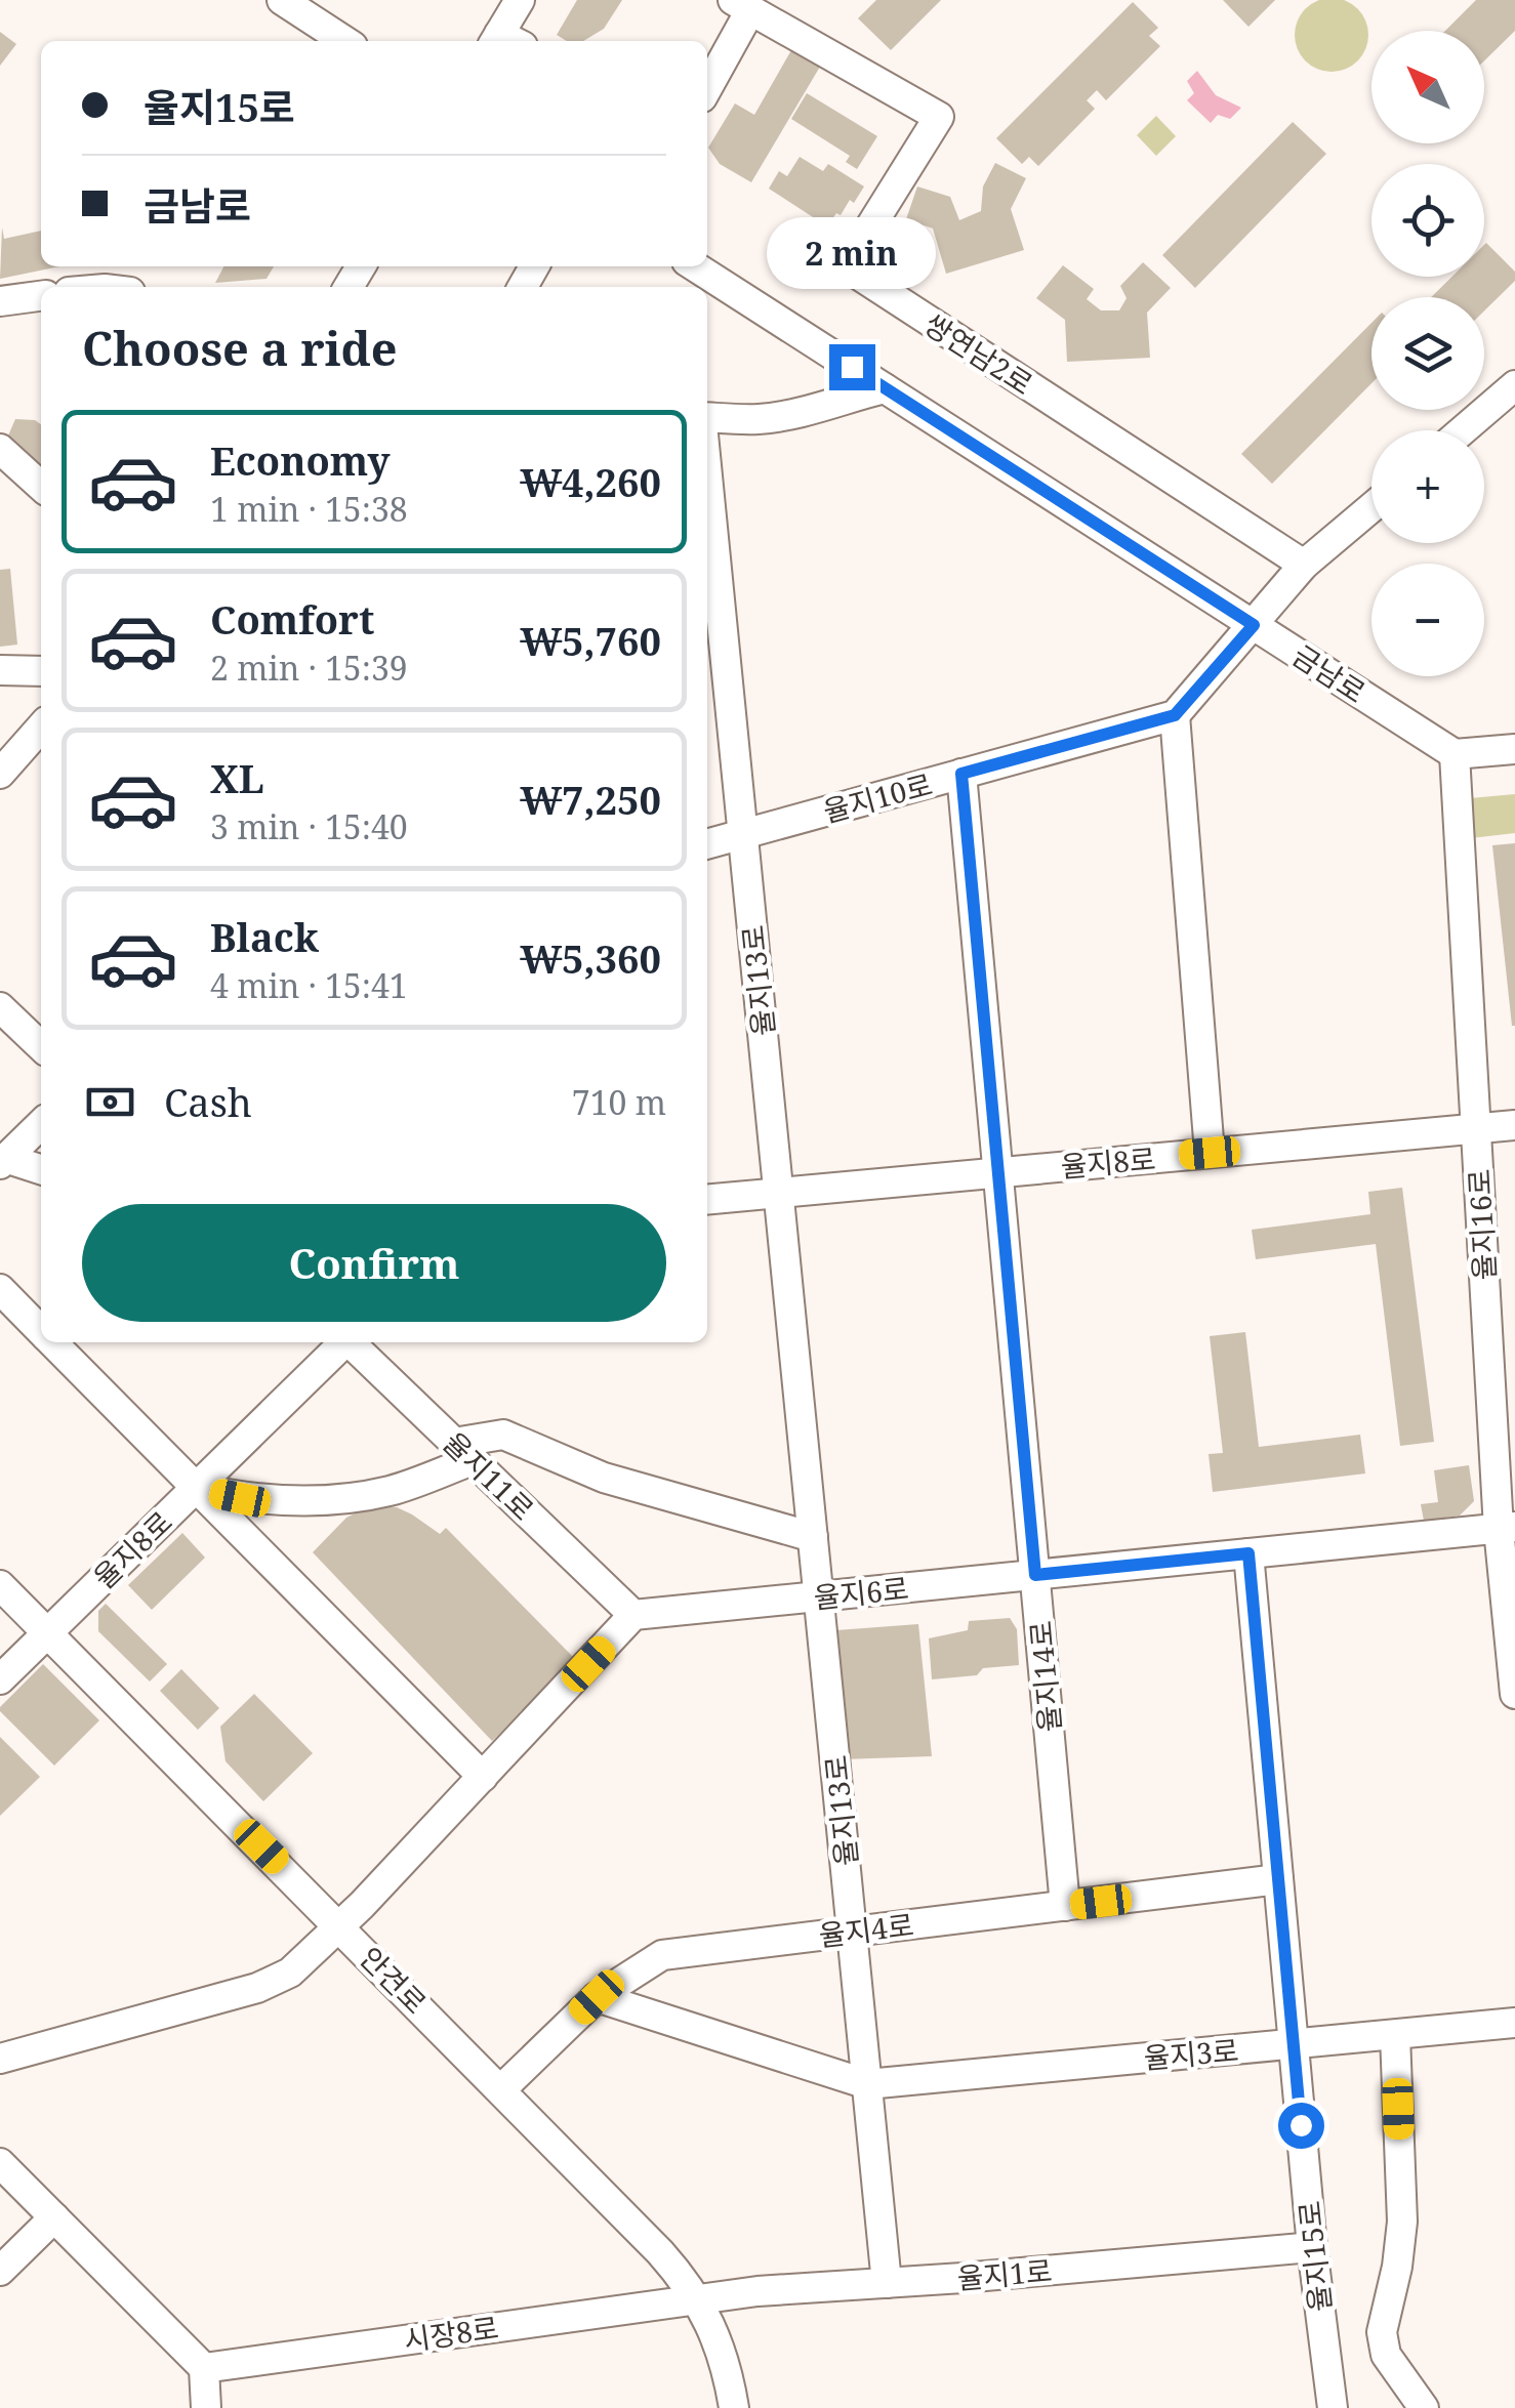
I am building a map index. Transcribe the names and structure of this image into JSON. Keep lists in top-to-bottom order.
{
  "streets": {
    "street": [
      "쌍연남2로",
      "금남로",
      "율지10로",
      "율지13로",
      "율지8로",
      "율지16로",
      "율지11로",
      "율지6로",
      "율지14로",
      "율지4로",
      "안견로",
      "율지3로",
      "율지15로",
      "율지1로",
      "시장8로"
    ]
  },
  "crossings": [
    ["금남로", "율지13로"],
    ["금남로", "율지16로"],
    ["율지10로", "율지13로"],
    ["율지10로", "율지14로"],
    ["율지13로", "율지8로"],
    ["율지13로", "율지6로"],
    ["율지13로", "율지4로"],
    ["율지13로", "율지3로"],
    ["율지13로", "율지1로"],
    ["율지8로", "율지16로"],
    ["율지8로", "율지14로"],
    ["율지8로", "안견로"],
    ["율지16로", "율지6로"],
    ["율지11로", "율지6로"],
    ["율지6로", "율지14로"],
    ["율지6로", "율지15로"],
    ["율지14로", "율지4로"],
    ["율지4로", "안견로"],
    ["율지4로", "율지15로"],
    ["안견로", "율지1로"],
    ["안견로", "시장8로"],
    ["율지3로", "율지15로"],
    ["율지15로", "율지1로"],
    ["율지1로", "시장8로"]
  ],
  "north": "top left",
  "page": {
    "map_buttons": ["+", "−"],
    "banner": ["율지15로", "금남로"],
    "bubble": "2 min",
    "heading": "Choose a ride",
    "list": [
      {
        "name": "Economy",
        "note": "1 min · 15:38",
        "value": "₩4,260"
      },
      {
        "name": "Comfort",
        "note": "2 min · 15:39",
        "value": "₩5,760"
      },
      {
        "name": "XL",
        "note": "3 min · 15:40",
        "value": "₩7,250"
      },
      {
        "name": "Black",
        "note": "4 min · 15:41",
        "value": "₩5,360"
      }
    ],
    "pay": ["Cash", "710 m"],
    "buttons": "Confirm"
  }
}
